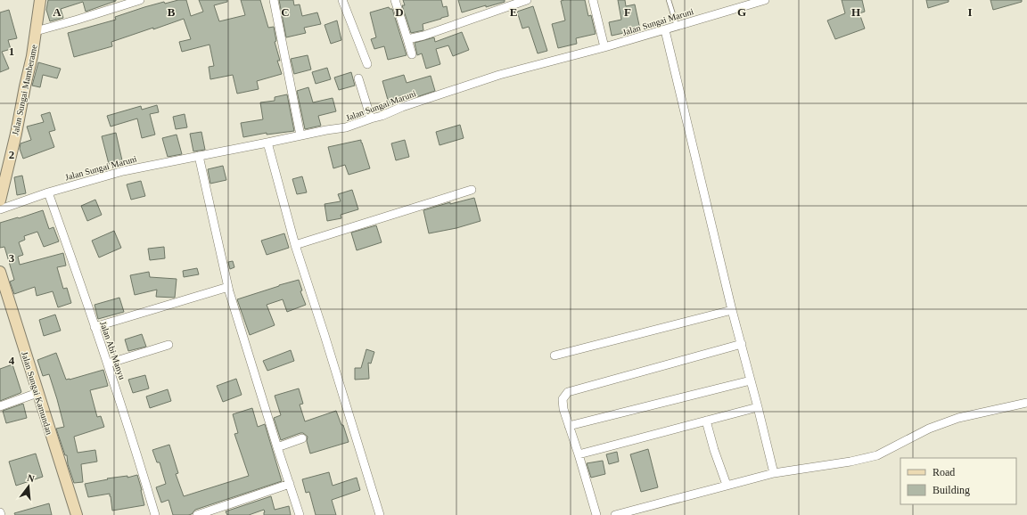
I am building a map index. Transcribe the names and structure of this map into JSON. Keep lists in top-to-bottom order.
{
  "streets": {
    "main road": ["Jalan Sungai Mamberame", "Jalan Sungai Kamundan"],
    "street": ["Jalan Sungai Maruni", "Jalan Abi Manyu"]
  },
  "crossings": [
    ["Jalan Sungai Maruni", "Jalan Abi Manyu"]
  ],
  "legend": ["Road", "Building"],
  "north": "top",
  "grid": {
    "columns": [
      "A",
      "B",
      "C",
      "D",
      "E",
      "F",
      "G",
      "H",
      "I"
    ],
    "rows": [
      "1",
      "2",
      "3",
      "4"
    ]
  }
}
